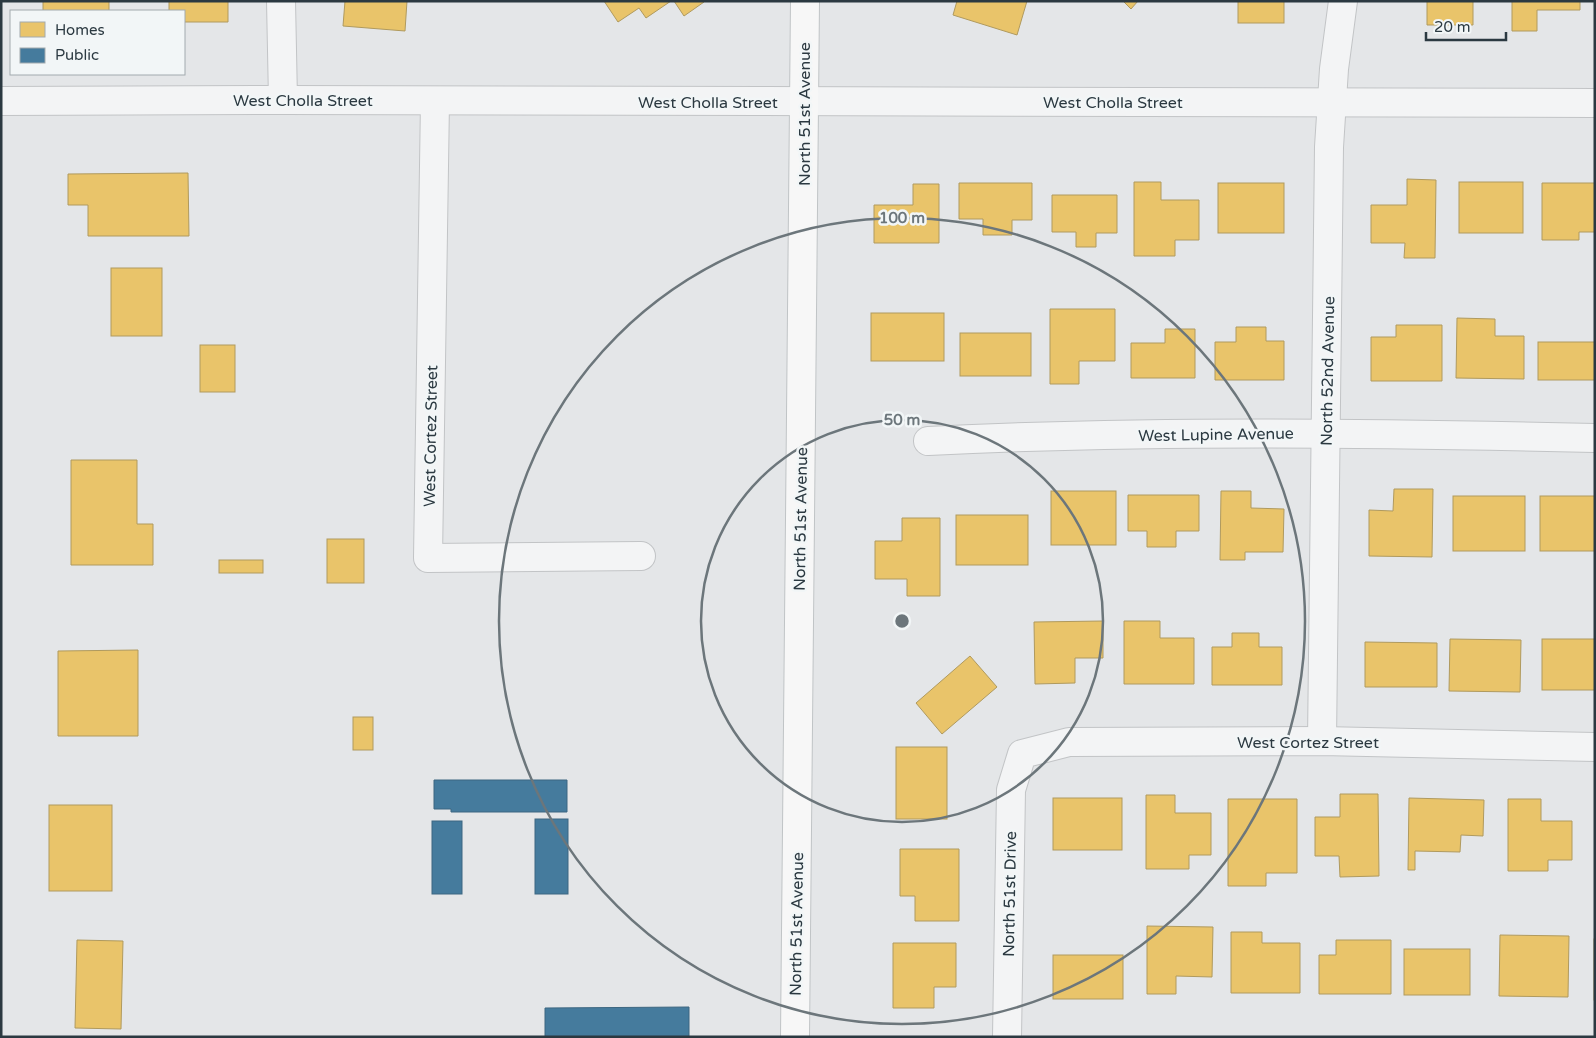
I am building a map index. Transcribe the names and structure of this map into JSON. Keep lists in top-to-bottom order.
{
  "streets": {
    "main road": ["North 51st Avenue"],
    "street": [
      "West Cholla Street",
      "North 52nd Avenue",
      "West Lupine Avenue",
      "West Cortez Street",
      "North 51st Drive"
    ]
  },
  "crossings": [
    ["West Cholla Street", "North 51st Avenue"],
    ["West Cholla Street", "North 52nd Avenue"],
    ["West Cholla Street", "West Cortez Street"],
    ["North 52nd Avenue", "West Lupine Avenue"],
    ["North 52nd Avenue", "West Cortez Street"],
    ["West Cortez Street", "North 51st Drive"]
  ],
  "legend": ["Homes", "Public"],
  "scale_bar": "20 m",
  "rings": ["100 m", "50 m"]
}
